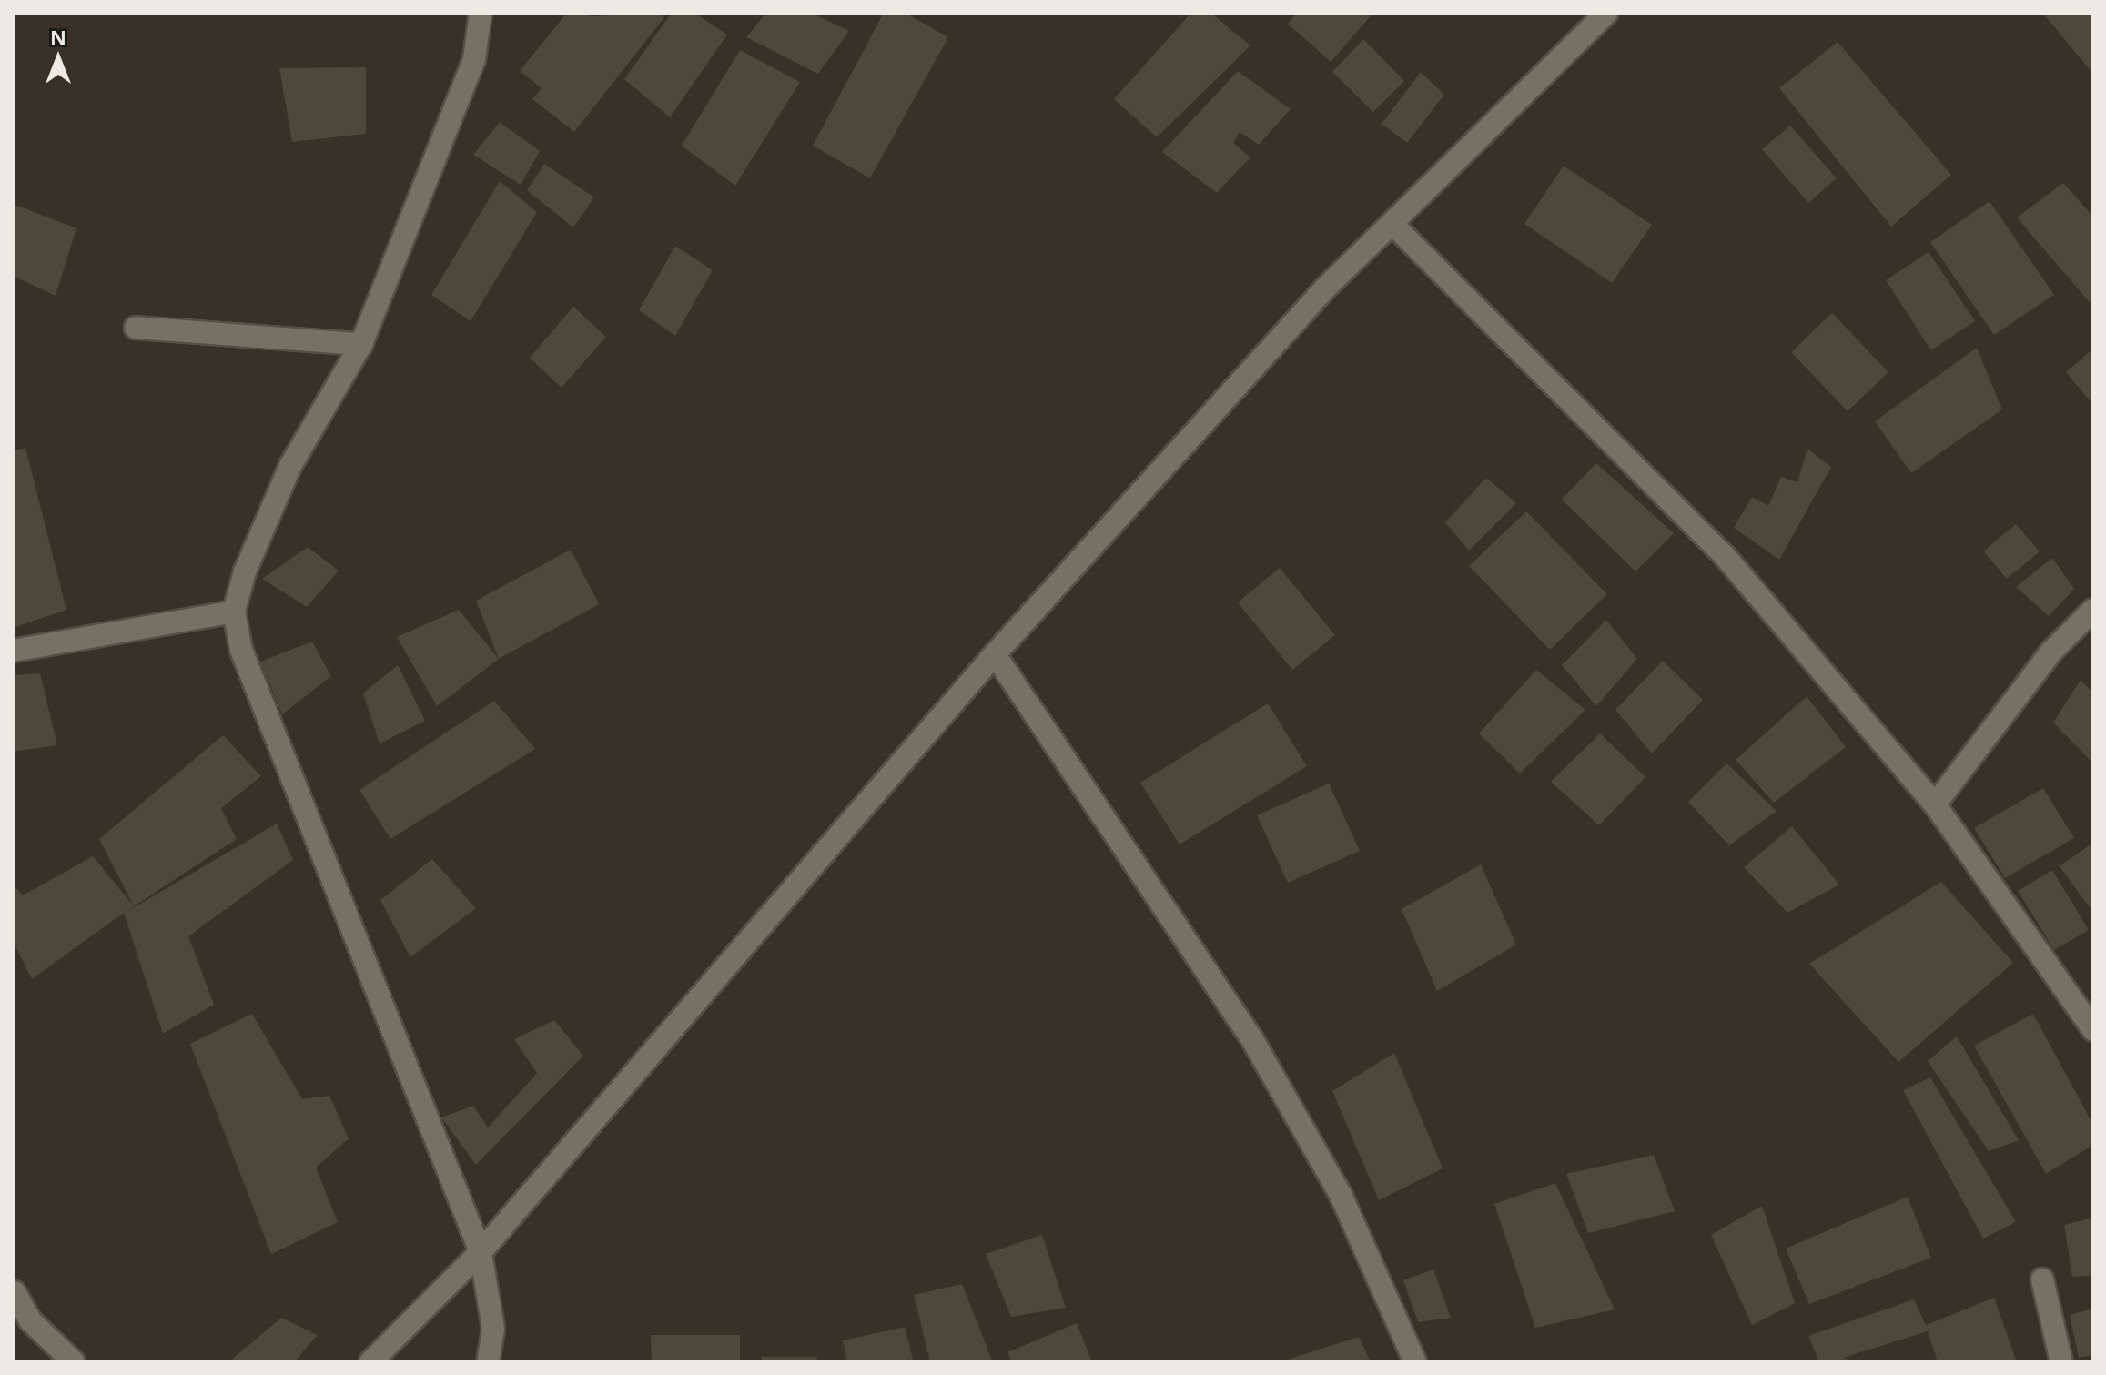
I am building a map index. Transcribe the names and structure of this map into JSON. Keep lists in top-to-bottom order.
{
  "north": "top"
}
